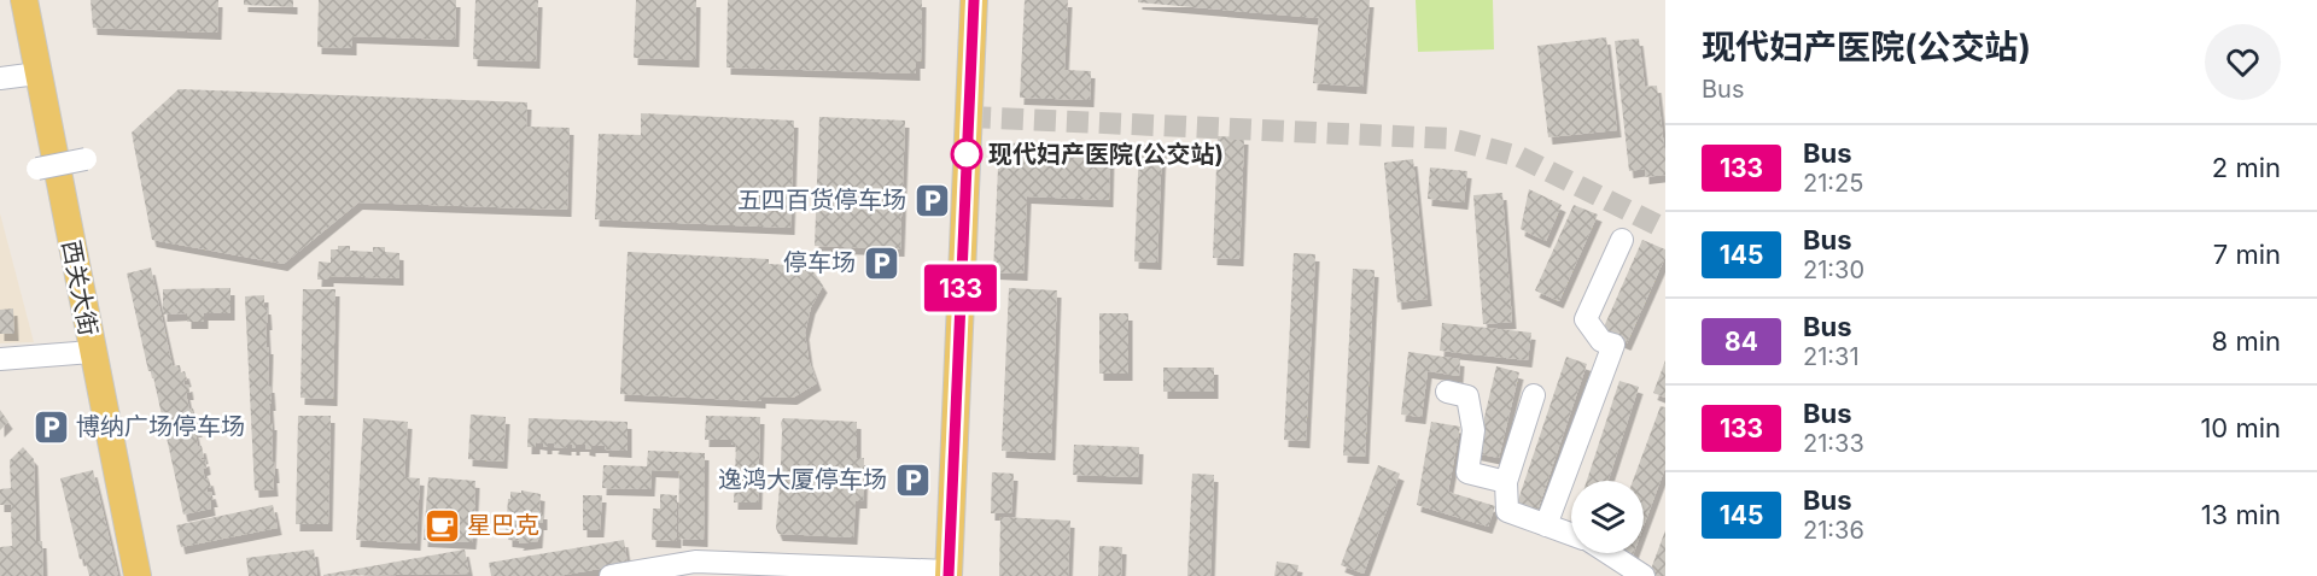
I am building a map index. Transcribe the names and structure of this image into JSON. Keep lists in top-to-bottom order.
{
  "streets": {
    "main road": ["西关大街"]
  },
  "places": {
    "other": ["现代妇产医院(公交站)"],
    "parking": [
      "五四百货停车场",
      "停车场",
      "博纳广场停车场",
      "逸鸿大厦停车场"
    ],
    "cafe": ["星巴克"]
  },
  "lines": ["bus line 133"],
  "page": {
    "on_map": "133",
    "heading": ["现代妇产医院(公交站)", "Bus"],
    "list": [
      {
        "mark": "133",
        "name": "Bus",
        "note": "21:25",
        "value": "2 min"
      },
      {
        "mark": "145",
        "name": "Bus",
        "note": "21:30",
        "value": "7 min"
      },
      {
        "mark": "84",
        "name": "Bus",
        "note": "21:31",
        "value": "8 min"
      },
      {
        "mark": "133",
        "name": "Bus",
        "note": "21:33",
        "value": "10 min"
      },
      {
        "mark": "145",
        "name": "Bus",
        "note": "21:36",
        "value": "13 min"
      }
    ]
  }
}
